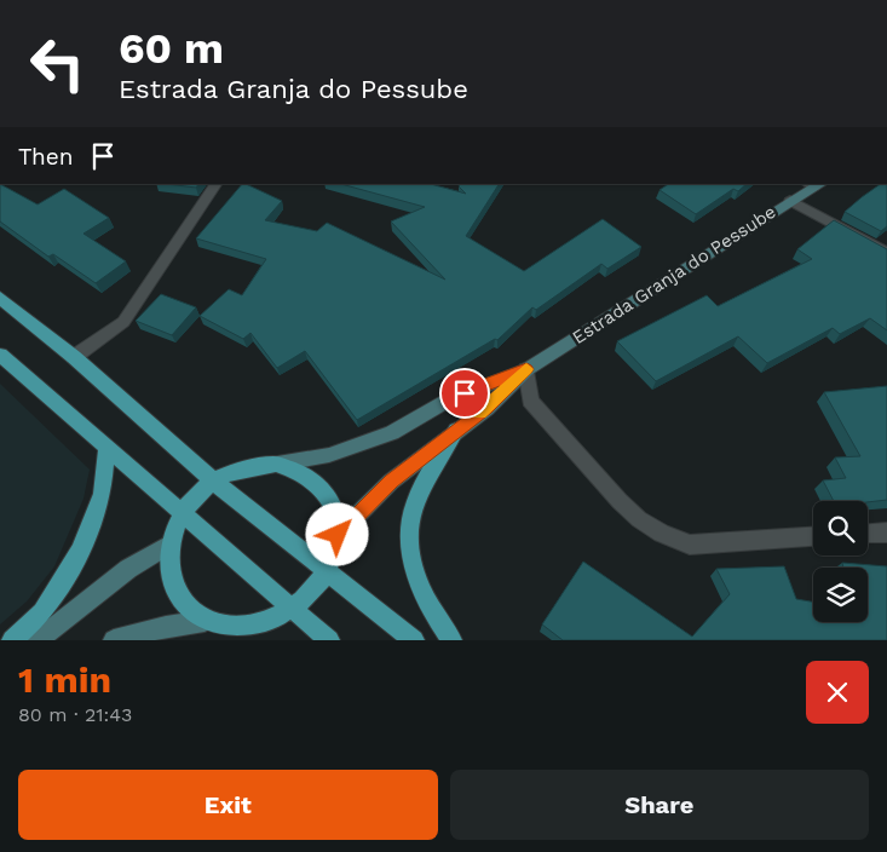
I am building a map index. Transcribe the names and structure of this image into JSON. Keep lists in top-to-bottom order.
{
  "streets": {
    "main road": ["Estrada Granja do Pessube"]
  },
  "page": {
    "turn": ["60 m", "Estrada Granja do Pessube"],
    "then": "Then",
    "heading": ["1 min", "80 m · 21:43"],
    "buttons": ["Exit", "Share"]
  }
}
